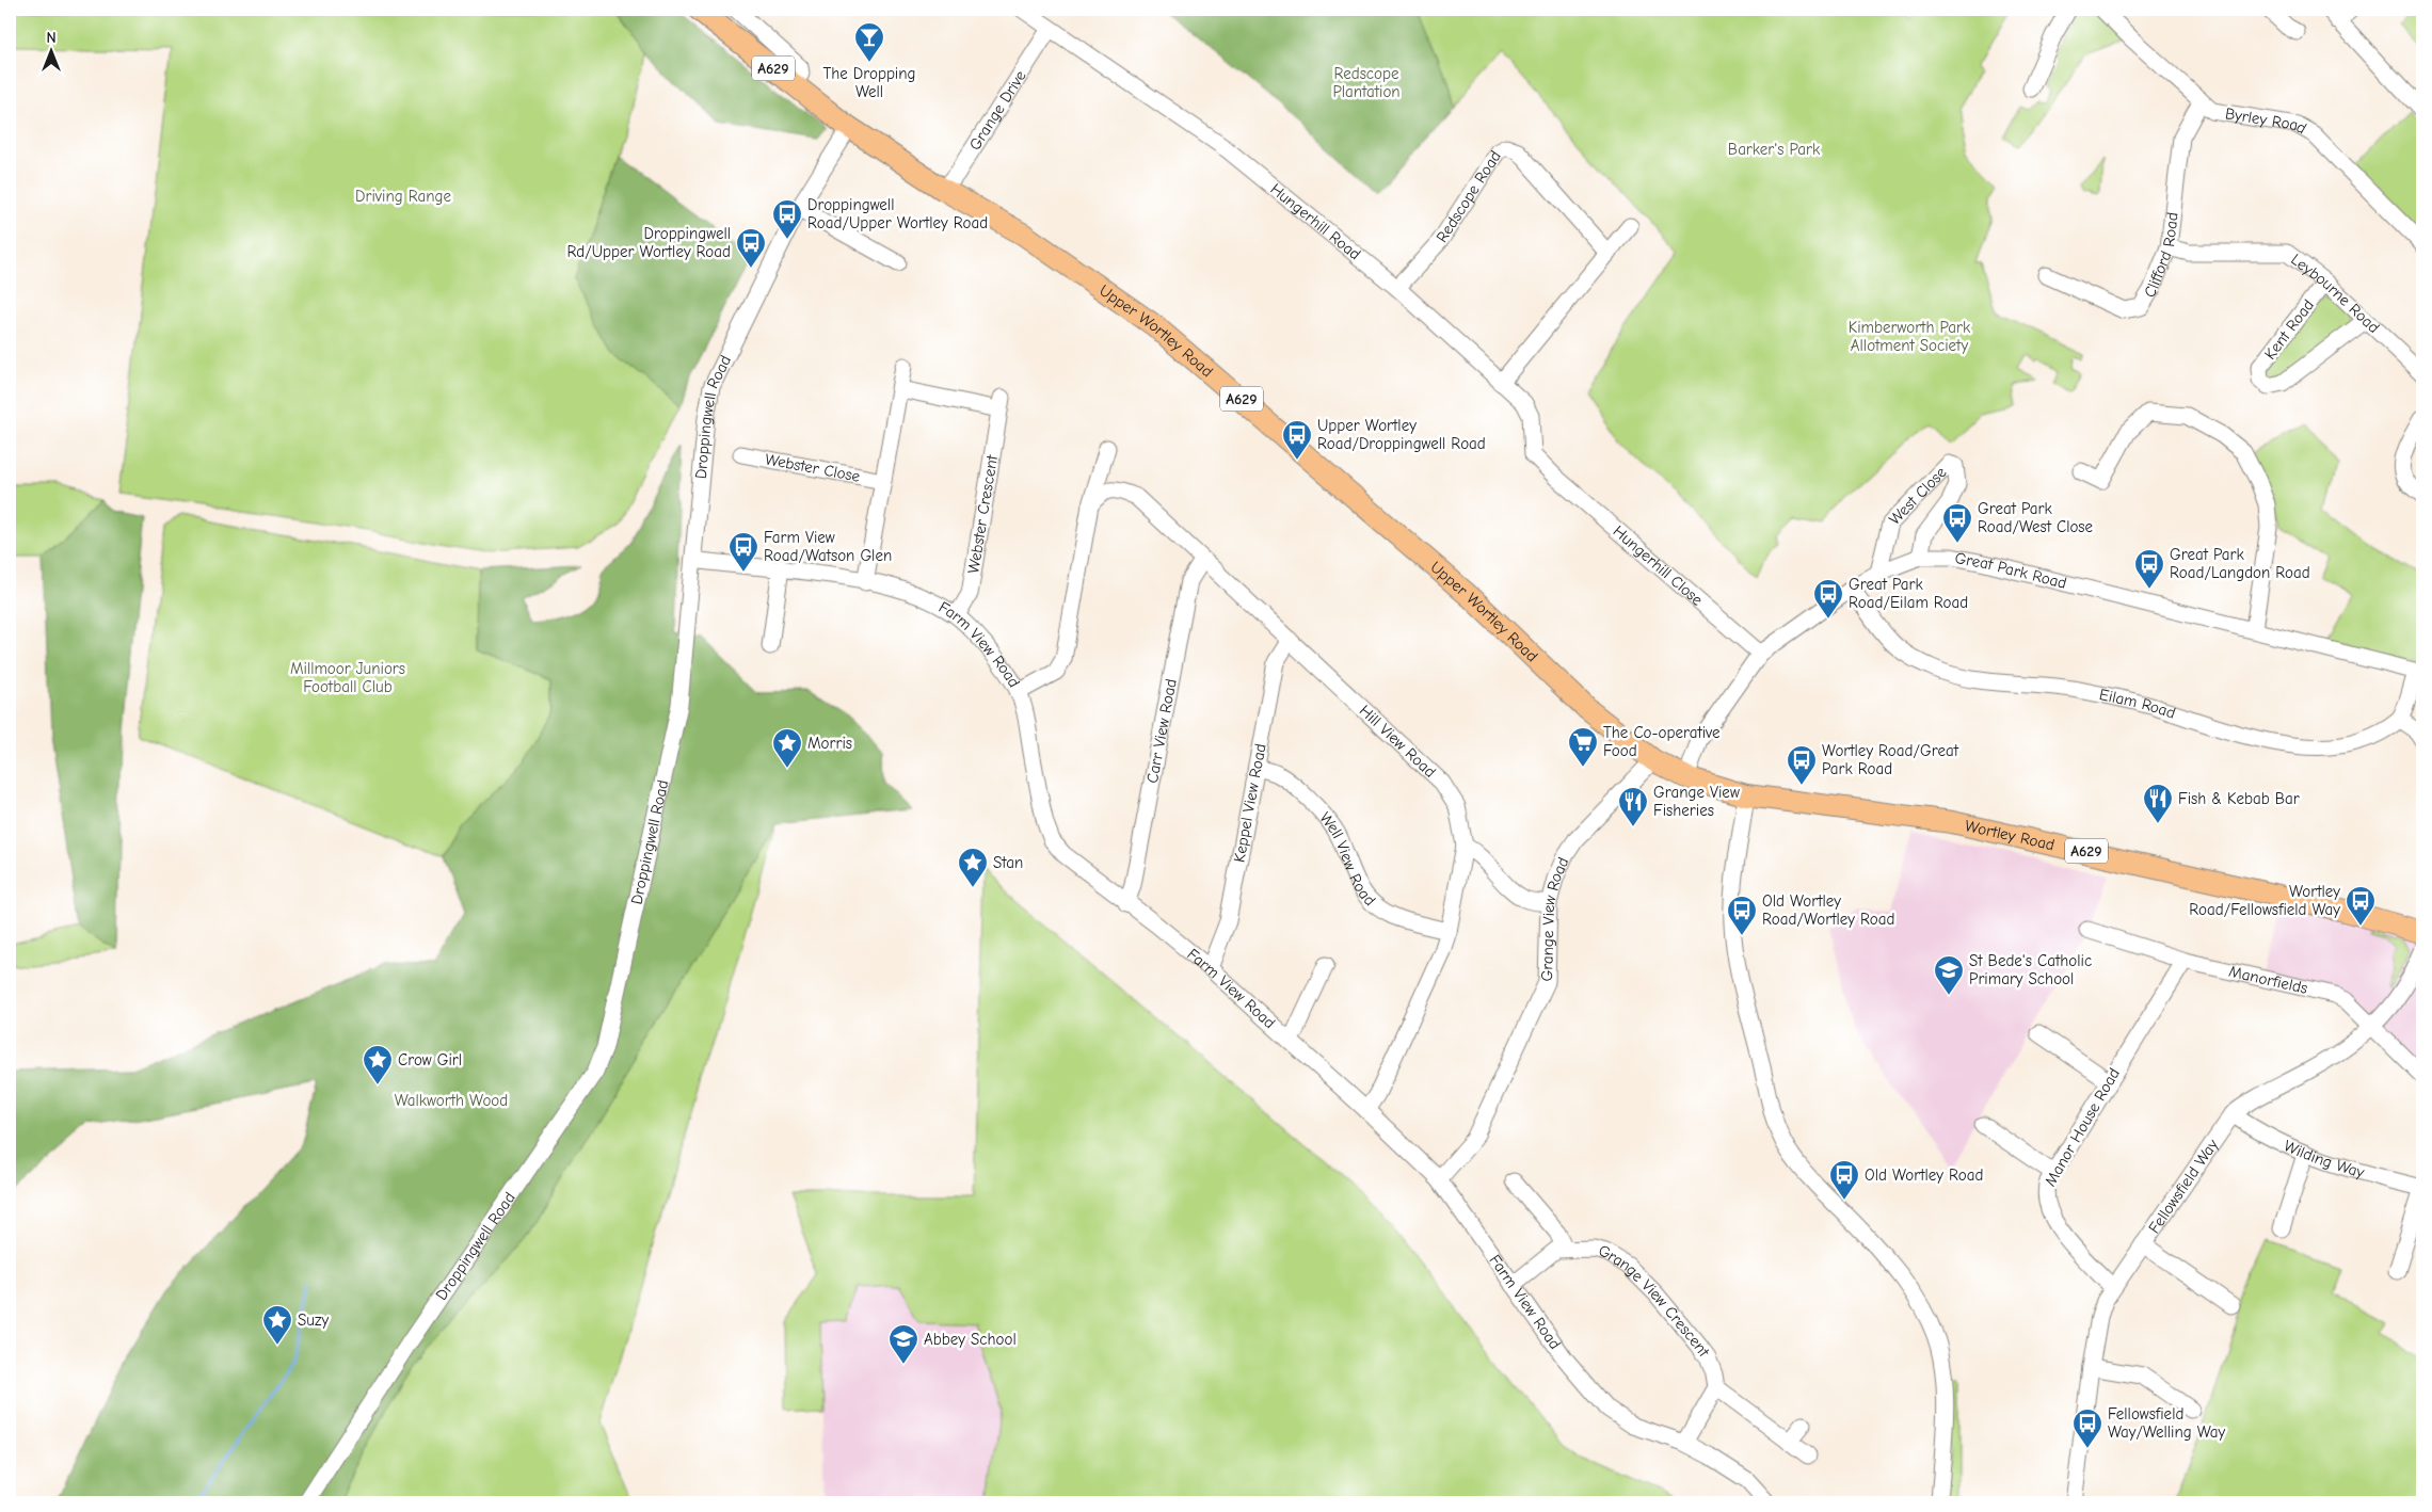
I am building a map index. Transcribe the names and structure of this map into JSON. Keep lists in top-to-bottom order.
{
  "streets": {
    "main road": ["A629", "Upper Wortley Road", "Wortley Road"],
    "street": [
      "Grange Drive",
      "Byrley Road",
      "Redscope Road",
      "Hungerhill Road",
      "Clifford Road",
      "Leybourne Road",
      "Kent Road",
      "Droppingwell Road",
      "Webster Close",
      "West Close",
      "Webster Crescent",
      "Hungerhill Close",
      "Great Park Road",
      "Farm View Road",
      "Eilam Road",
      "Carr View Road",
      "Hill View Road",
      "Keppel View Road",
      "Well View Road",
      "Grange View Road",
      "Manorfields",
      "Manor House Road",
      "Wilding Way",
      "Fellowsfield Way",
      "Grange View Crescent"
    ]
  },
  "crossings": [
    ["Grange Drive", "Hungerhill Road"],
    ["Grange Drive", "Upper Wortley Road"],
    ["Byrley Road", "Clifford Road"],
    ["Redscope Road", "Hungerhill Road"],
    ["Hungerhill Road", "Hungerhill Close"],
    ["Clifford Road", "Leybourne Road"],
    ["Leybourne Road", "Kent Road"],
    ["Upper Wortley Road", "Droppingwell Road"],
    ["Upper Wortley Road", "Great Park Road"],
    ["Upper Wortley Road", "Wortley Road"],
    ["Upper Wortley Road", "Grange View Road"],
    ["Droppingwell Road", "Farm View Road"],
    ["West Close", "Great Park Road"],
    ["Webster Crescent", "Farm View Road"],
    ["Hungerhill Close", "Great Park Road"],
    ["Great Park Road", "Eilam Road"],
    ["Great Park Road", "Wortley Road"],
    ["Farm View Road", "Carr View Road"],
    ["Farm View Road", "Hill View Road"],
    ["Farm View Road", "Keppel View Road"],
    ["Farm View Road", "Grange View Road"],
    ["Carr View Road", "Hill View Road"],
    ["Hill View Road", "Keppel View Road"],
    ["Hill View Road", "Well View Road"],
    ["Keppel View Road", "Well View Road"],
    ["Manorfields", "Manor House Road"],
    ["Manorfields", "Fellowsfield Way"],
    ["Manor House Road", "Fellowsfield Way"],
    ["Wilding Way", "Fellowsfield Way"]
  ],
  "parks": [
    "Redscope Plantation",
    "Barker's Park",
    "Driving Range",
    "Kimberworth Park Allotment Society",
    "Millmoor Juniors Football Club",
    "Walkworth Wood"
  ],
  "places": {
    "bar": ["The Dropping Well"],
    "bus stop": [
      "Droppingwell Road/Upper Wortley Road",
      "Droppingwell Rd/Upper Wortley Road",
      "Upper Wortley Road/Droppingwell Road",
      "Great Park Road/West Close",
      "Farm View Road/Watson Glen",
      "Great Park Road/Langdon Road",
      "Great Park Road/Eilam Road",
      "Wortley Road/Great Park Road",
      "Wortley Road/Fellowsfield Way",
      "Old Wortley Road/Wortley Road",
      "Old Wortley Road",
      "Fellowsfield Way/Welling Way"
    ],
    "supermarket": ["The Co-operative Food"],
    "place": [
      "Morris",
      "Stan",
      "Crow Girl",
      "Suzy"
    ],
    "restaurant": ["Fish & Kebab Bar", "Grange View Fisheries"],
    "school or university": ["St Bede's Catholic Primary School", "Abbey School"]
  },
  "north": "top"
}
